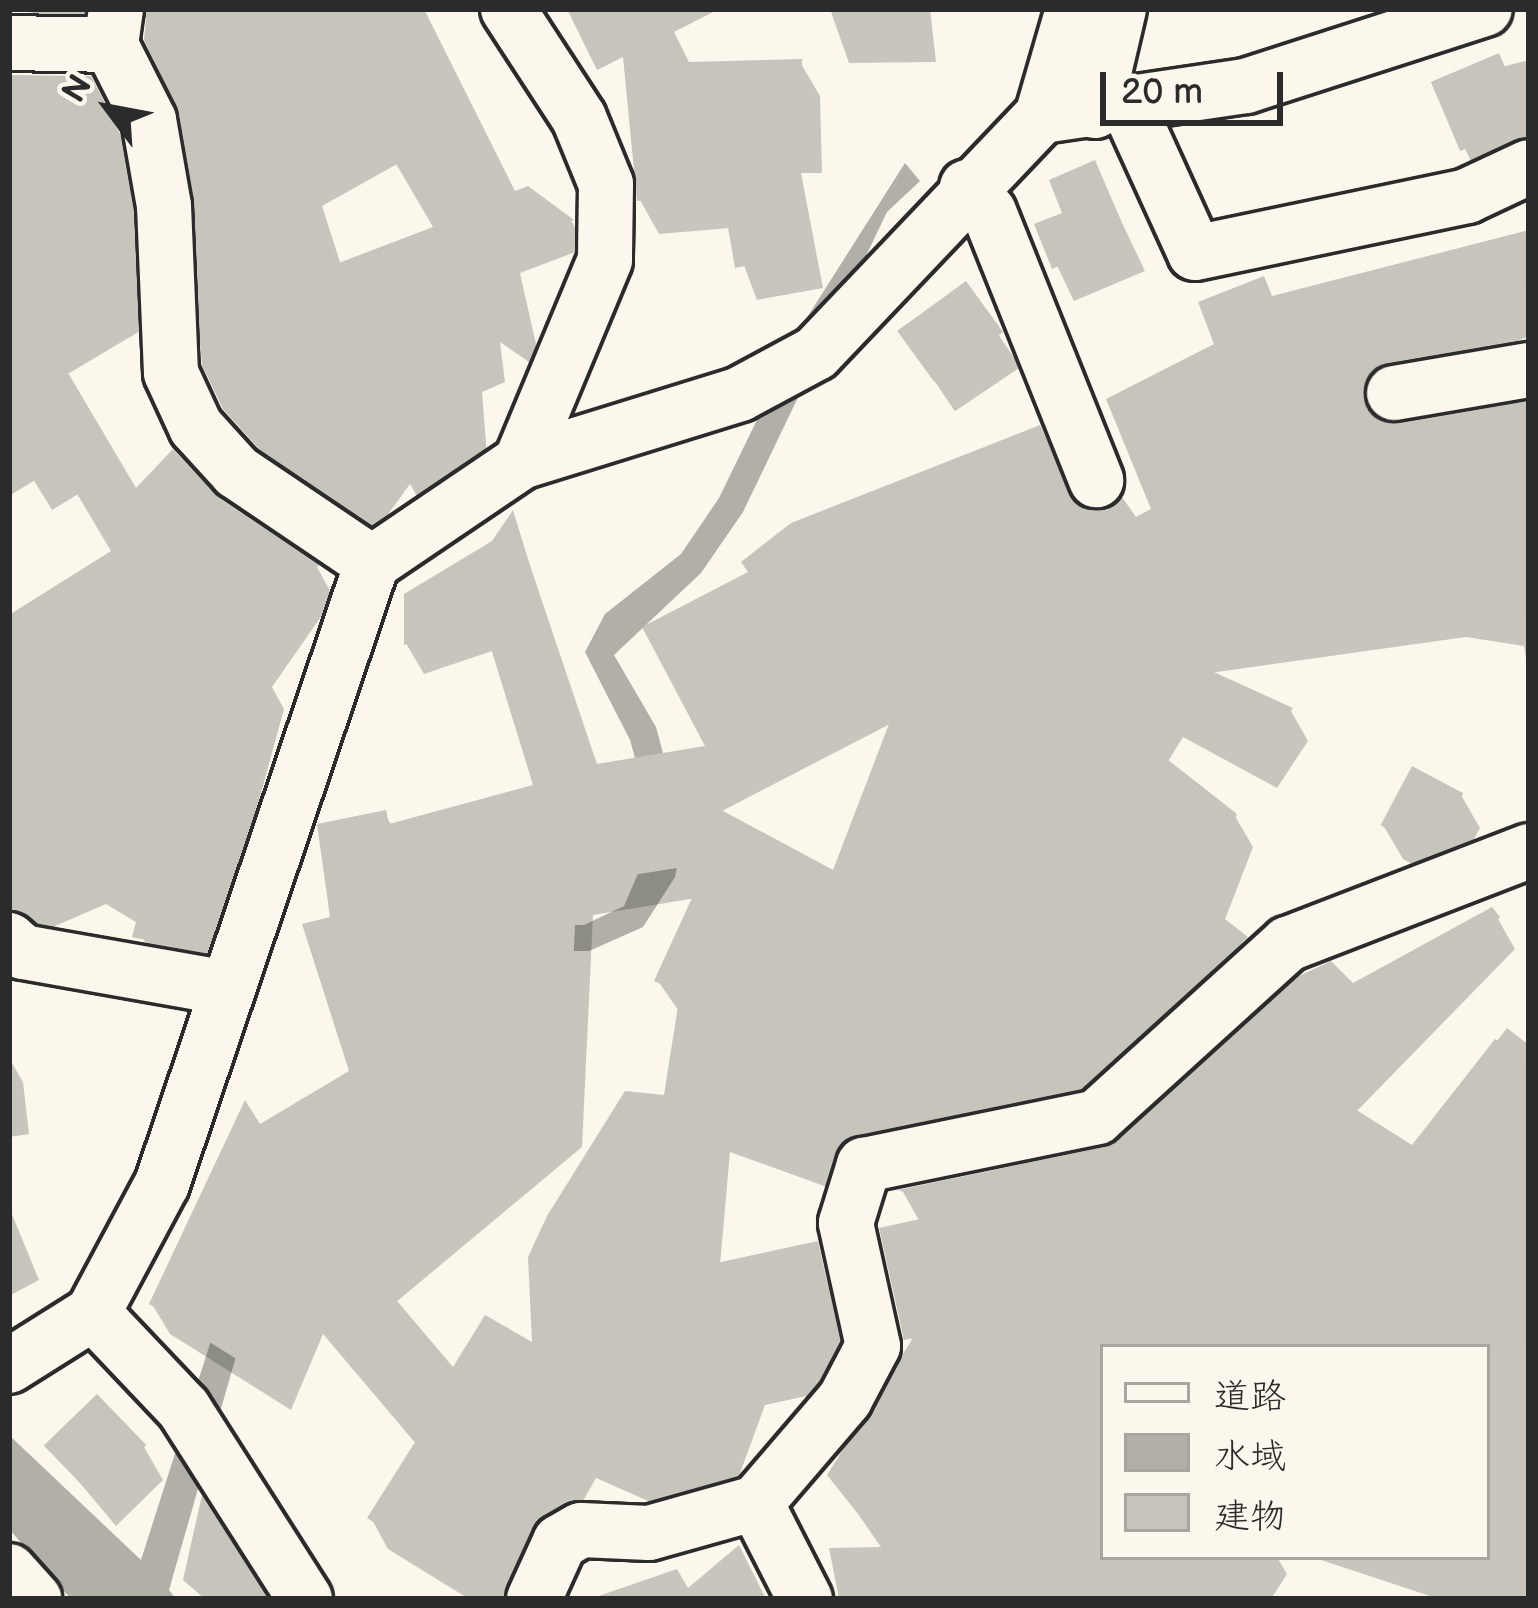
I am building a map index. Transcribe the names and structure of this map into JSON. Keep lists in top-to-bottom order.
{
  "legend": ["道路", "水域", "建物"],
  "scale_bar": "20 m",
  "north": "top left"
}
